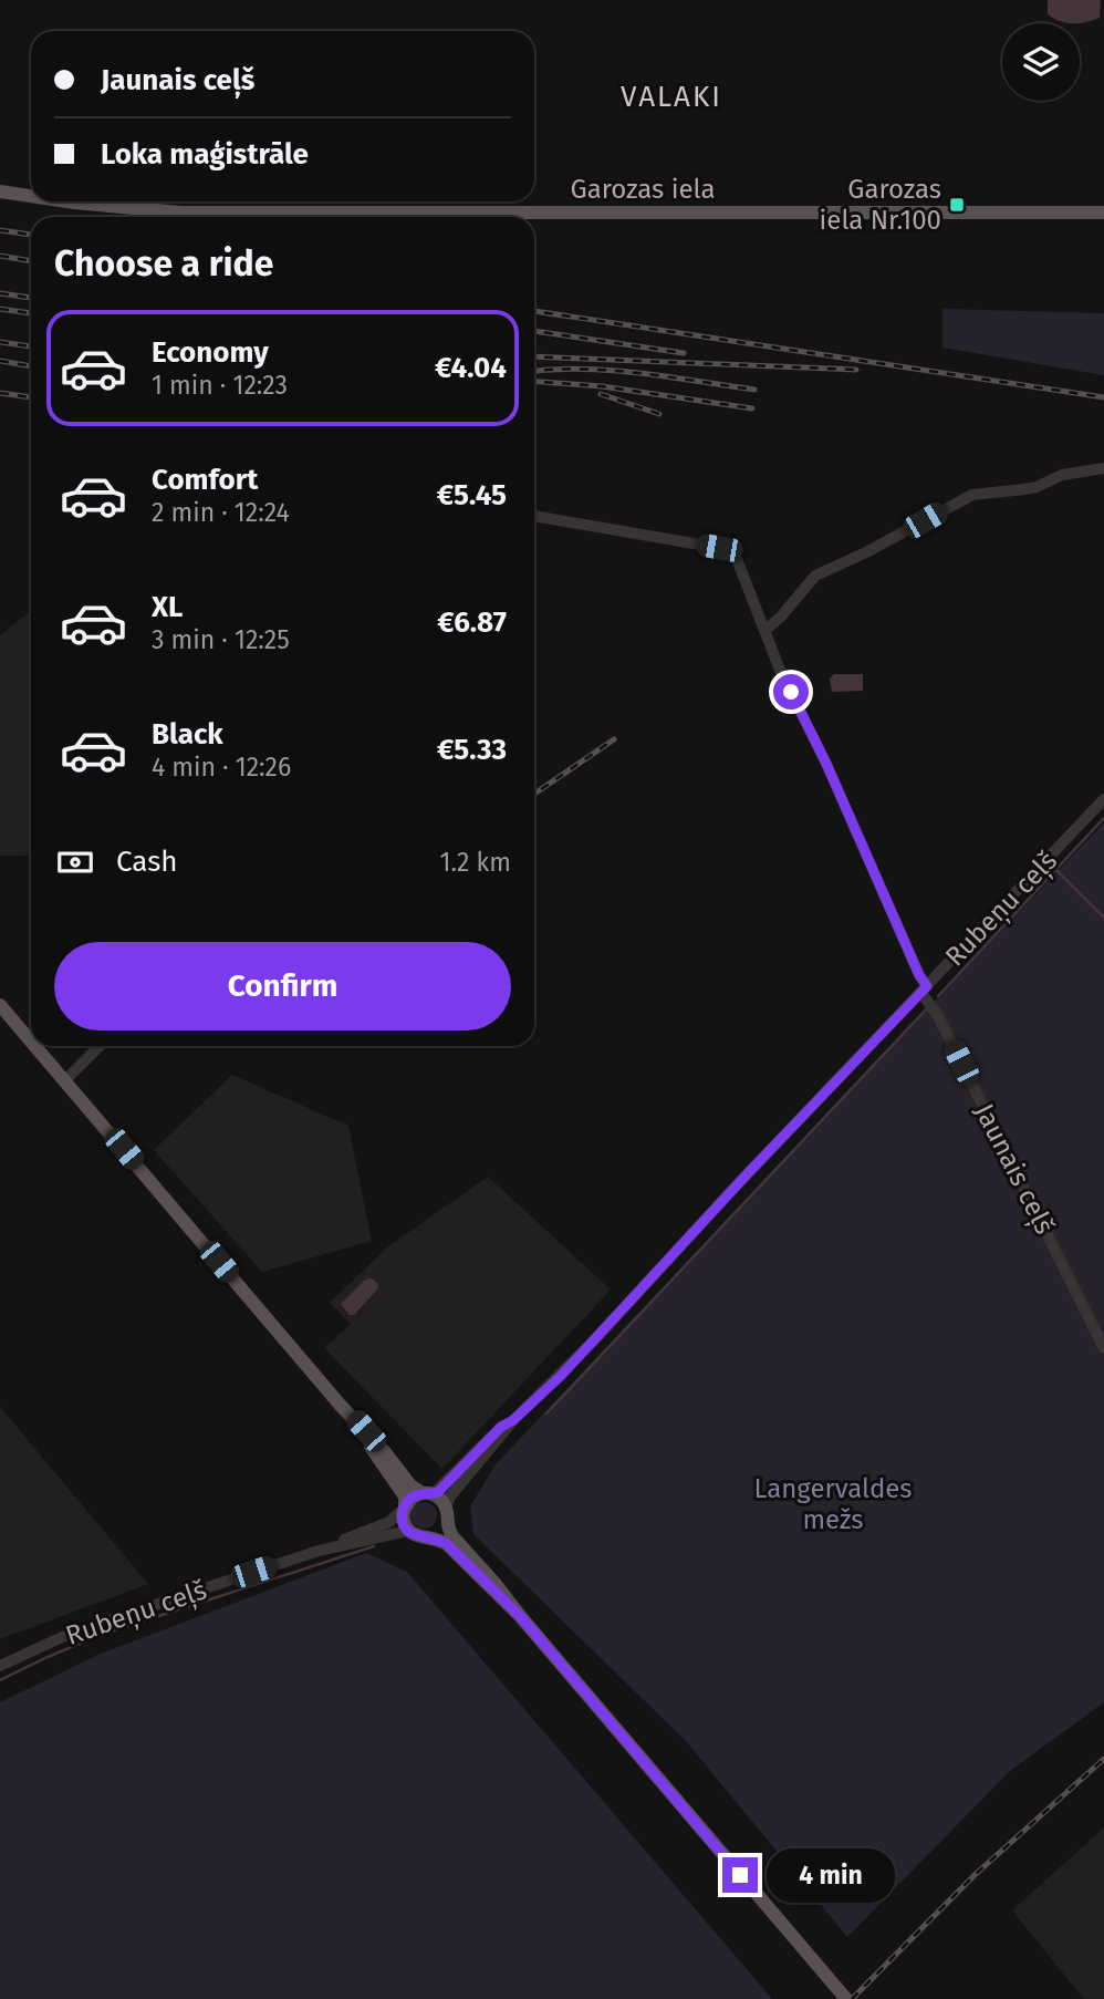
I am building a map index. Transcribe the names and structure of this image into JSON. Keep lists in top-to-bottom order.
{
  "streets": {
    "main road": ["Garozas iela"],
    "street": ["Rubeņu ceļš", "Jaunais ceļš"]
  },
  "crossings": [
    ["Rubeņu ceļš", "Jaunais ceļš"]
  ],
  "districts": ["VALAKI"],
  "parks": ["Langervaldes mežs"],
  "places": {
    "transit": ["Garozas iela Nr.100"]
  },
  "page": {
    "banner": ["Jaunais ceļš", "Loka maģistrāle"],
    "heading": "Choose a ride",
    "list": [
      {
        "name": "Economy",
        "note": "1 min · 12:23",
        "value": "€4.04"
      },
      {
        "name": "Comfort",
        "note": "2 min · 12:24",
        "value": "€5.45"
      },
      {
        "name": "XL",
        "note": "3 min · 12:25",
        "value": "€6.87"
      },
      {
        "name": "Black",
        "note": "4 min · 12:26",
        "value": "€5.33"
      }
    ],
    "pay": ["Cash", "1.2 km"],
    "buttons": "Confirm",
    "bubble": "4 min"
  }
}
